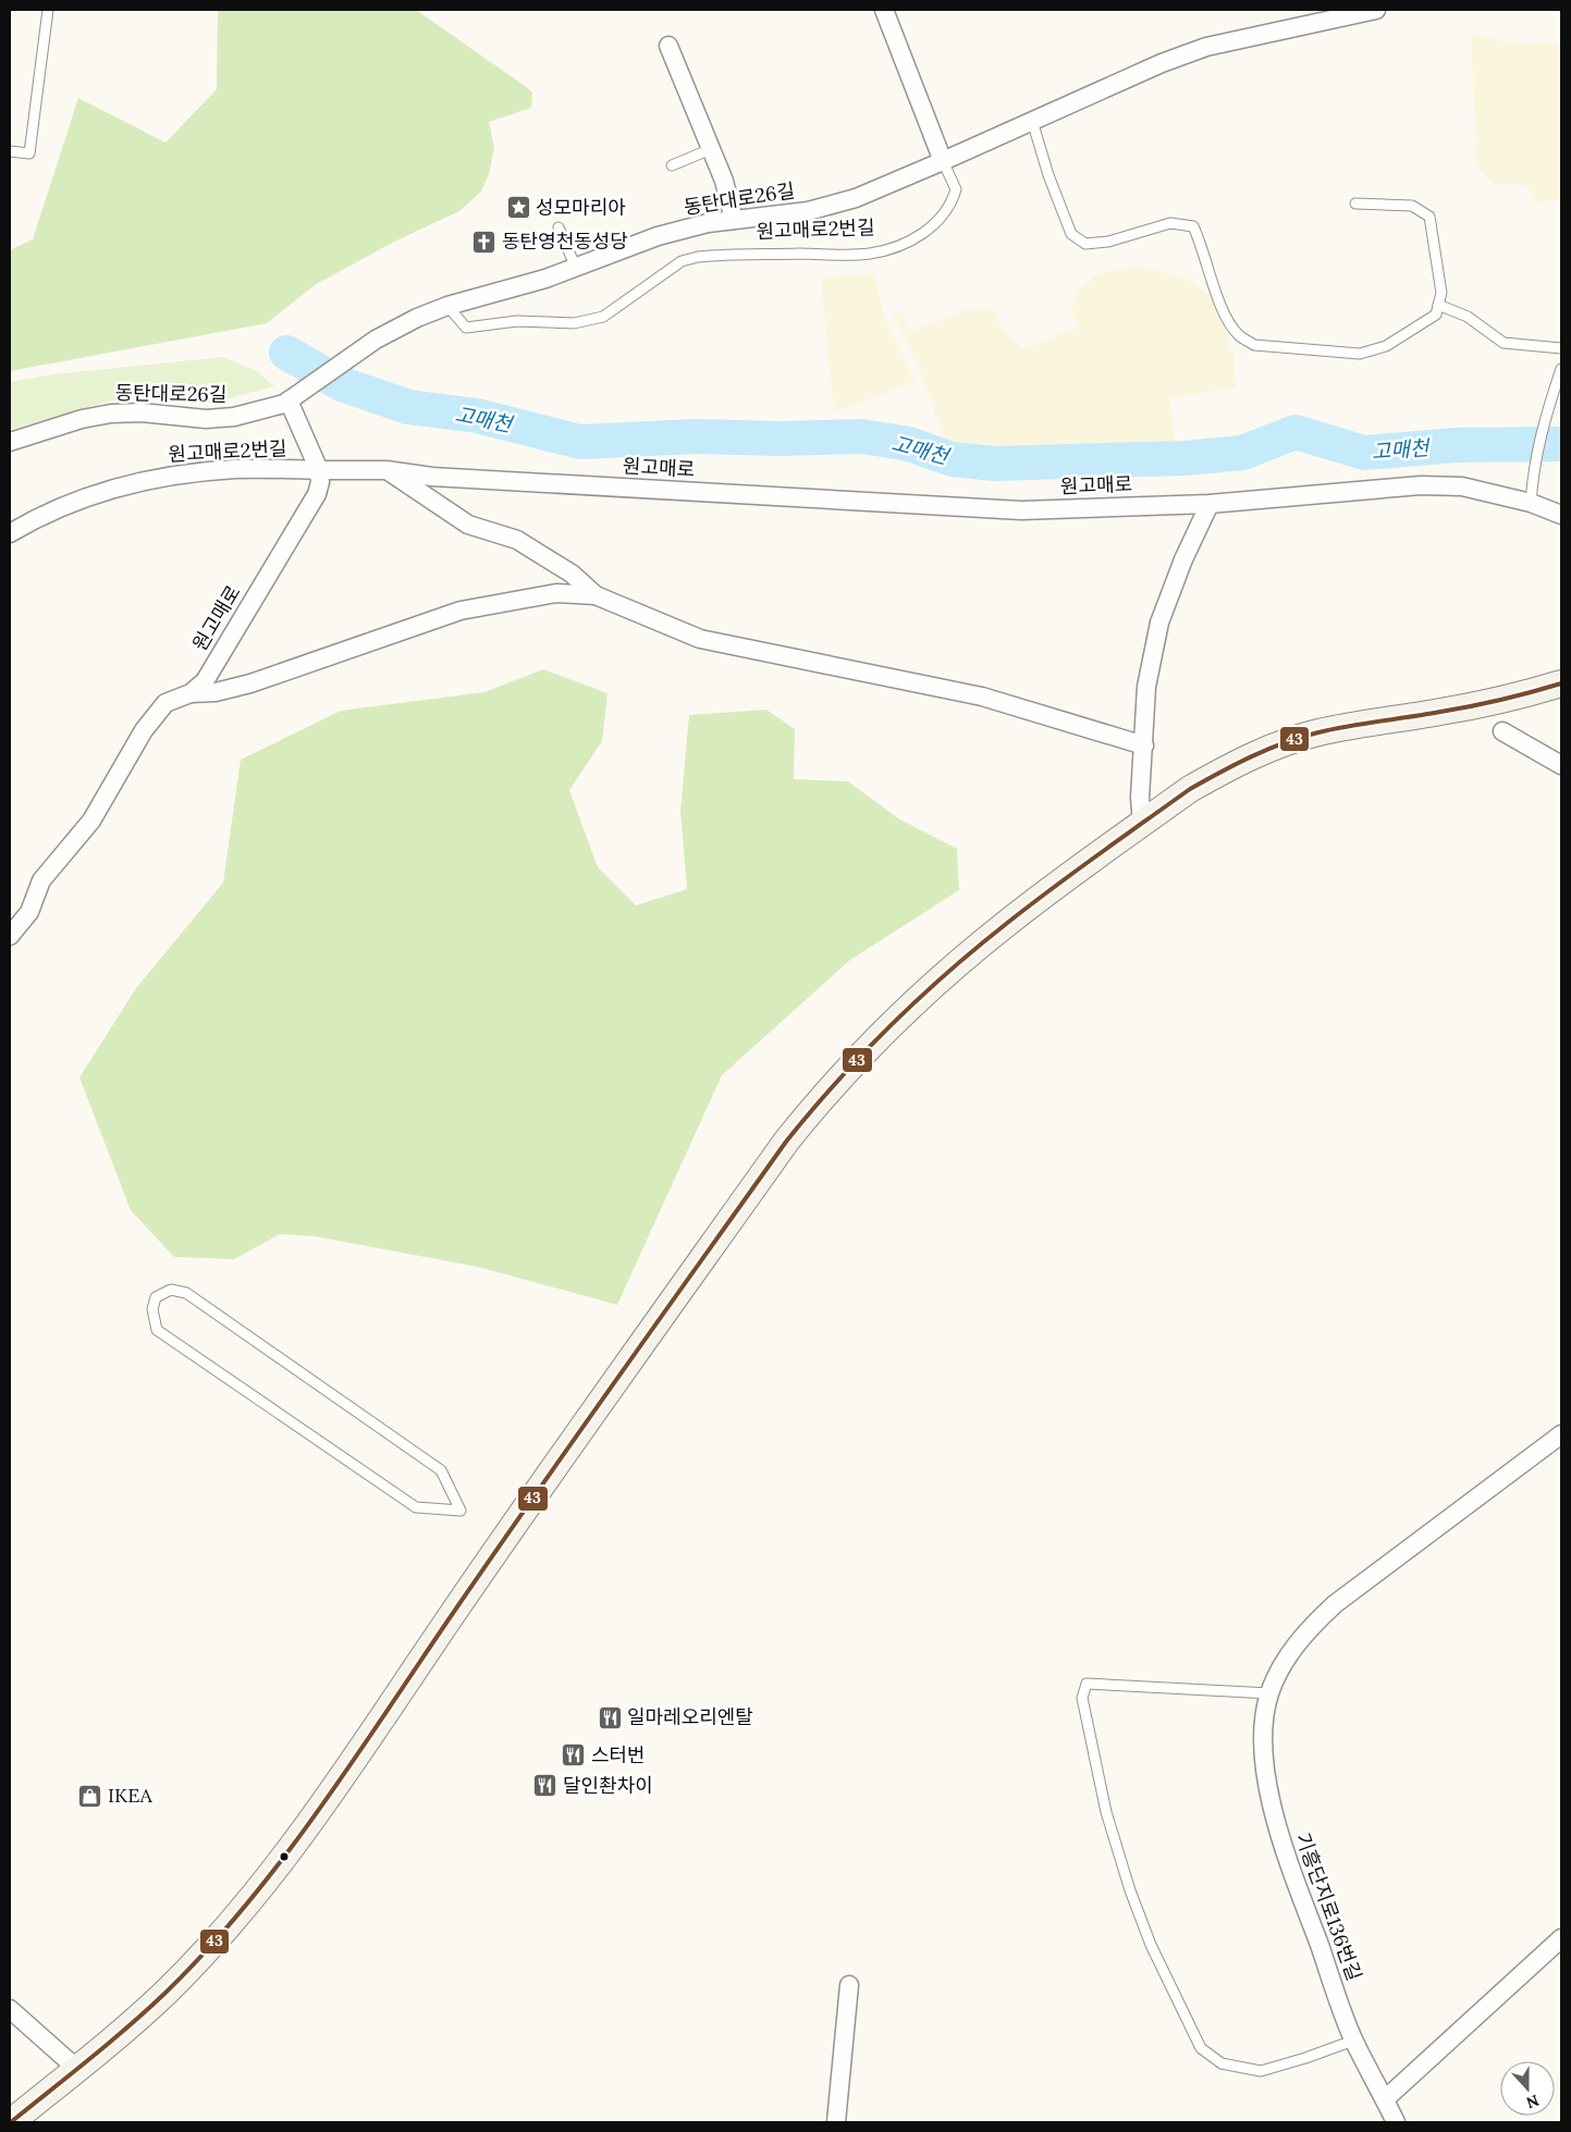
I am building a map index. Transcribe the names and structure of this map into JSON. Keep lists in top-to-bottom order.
{
  "streets": {
    "street": [
      "동탄대로26길",
      "원고매로2번길",
      "원고매로",
      "기흥단지로136번길"
    ]
  },
  "crossings": [
    ["동탄대로26길", "원고매로2번길"],
    ["원고매로2번길", "원고매로"]
  ],
  "water": ["고매천"],
  "places": {
    "place": ["성모마리아"],
    "church": ["동탄영천동성당"],
    "restaurant": ["일마레오리엔탈", "스터번", "달인촨차이"],
    "shop": ["IKEA"]
  },
  "lines": ["transit line 43"],
  "north": "bottom"
}
